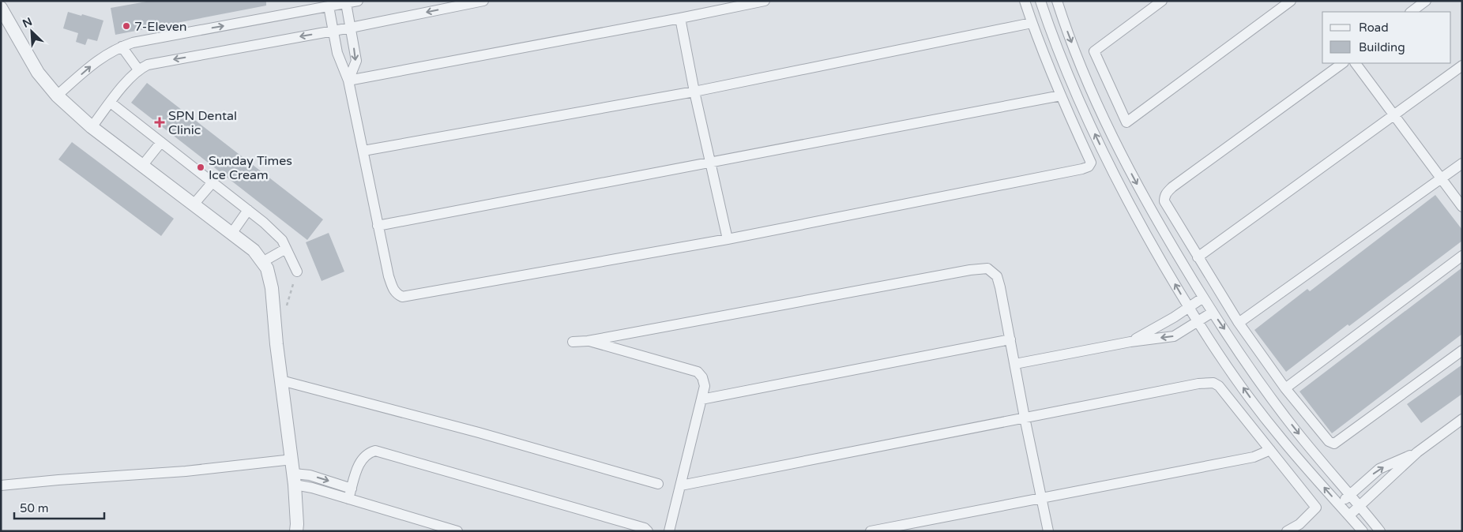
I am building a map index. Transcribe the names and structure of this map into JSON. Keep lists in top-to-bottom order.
{
  "places": {
    "other": ["7-Eleven", "Sunday Times Ice Cream"],
    "health": ["SPN Dental Clinic"]
  },
  "legend": ["Road", "Building"],
  "scale_bar": "50 m",
  "north": "top left"
}
